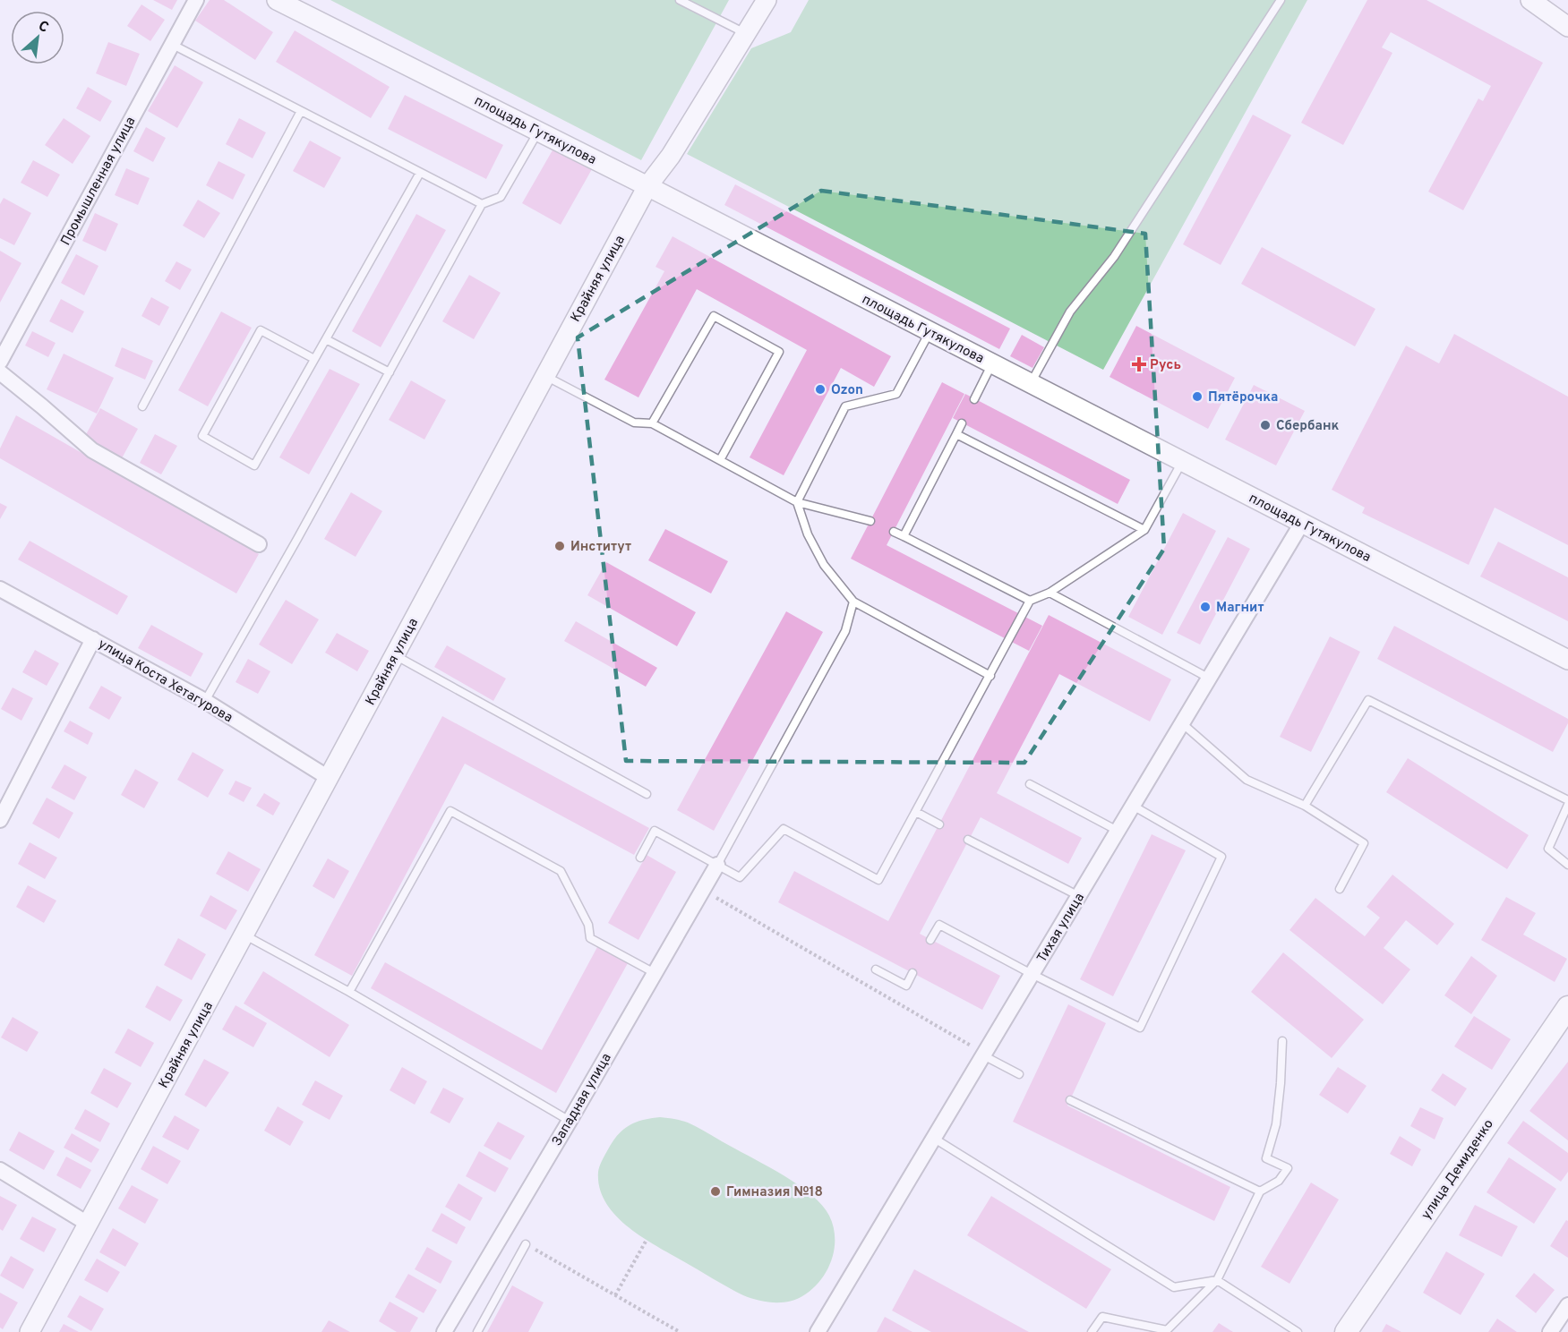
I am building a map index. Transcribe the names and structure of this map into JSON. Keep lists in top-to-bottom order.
{
  "streets": {
    "main road": ["улица Демиденко"],
    "street": [
      "площадь Гутякулова",
      "Промышленная улица",
      "Крайняя улица",
      "улица Коста Хетагурова",
      "Тихая улица",
      "Западная улица"
    ]
  },
  "crossings": [
    ["площадь Гутякулова", "Крайняя улица"],
    ["площадь Гутякулова", "Тихая улица"],
    ["Крайняя улица", "улица Коста Хетагурова"]
  ],
  "places": {
    "health": ["Русь"],
    "other": [
      "Ozon",
      "Пятёрочка",
      "Сбербанк",
      "Институт",
      "Магнит",
      "Гимназия №18"
    ]
  },
  "north": "top right"
}
